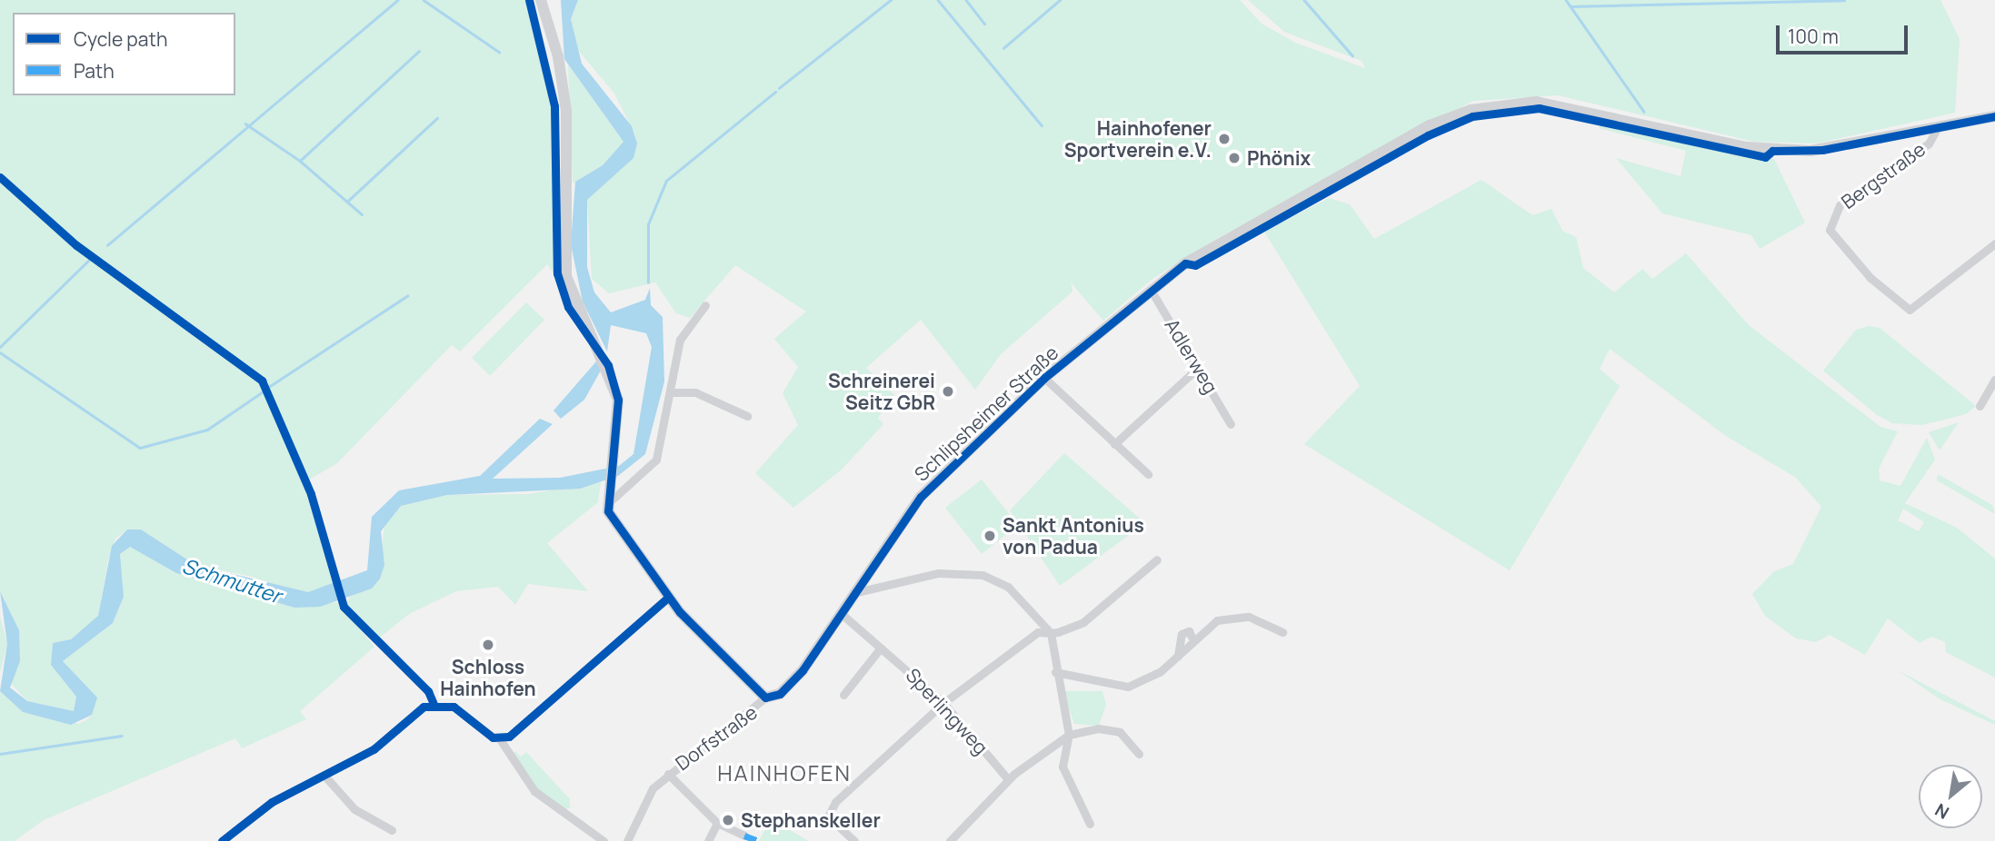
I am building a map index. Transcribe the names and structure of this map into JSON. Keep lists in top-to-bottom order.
{
  "streets": {
    "street": [
      "Bergstraße",
      "Adlerweg",
      "Schlipsheimer Straße",
      "Sperlingweg",
      "Dorfstraße"
    ]
  },
  "crossings": [
    ["Bergstraße", "Schlipsheimer Straße"],
    ["Adlerweg", "Schlipsheimer Straße"],
    ["Schlipsheimer Straße", "Sperlingweg"],
    ["Schlipsheimer Straße", "Dorfstraße"]
  ],
  "districts": ["HAINHOFEN"],
  "water": ["Schmutter"],
  "places": [
    "Hainhofener Sportverein e.V.",
    "Phönix",
    "Schreinerei Seitz GbR",
    "Sankt Antonius von Padua",
    "Schloss Hainhofen",
    "Stephanskeller"
  ],
  "legend": ["Cycle path", "Path"],
  "scale_bar": "100 m",
  "north": "bottom left"
}
